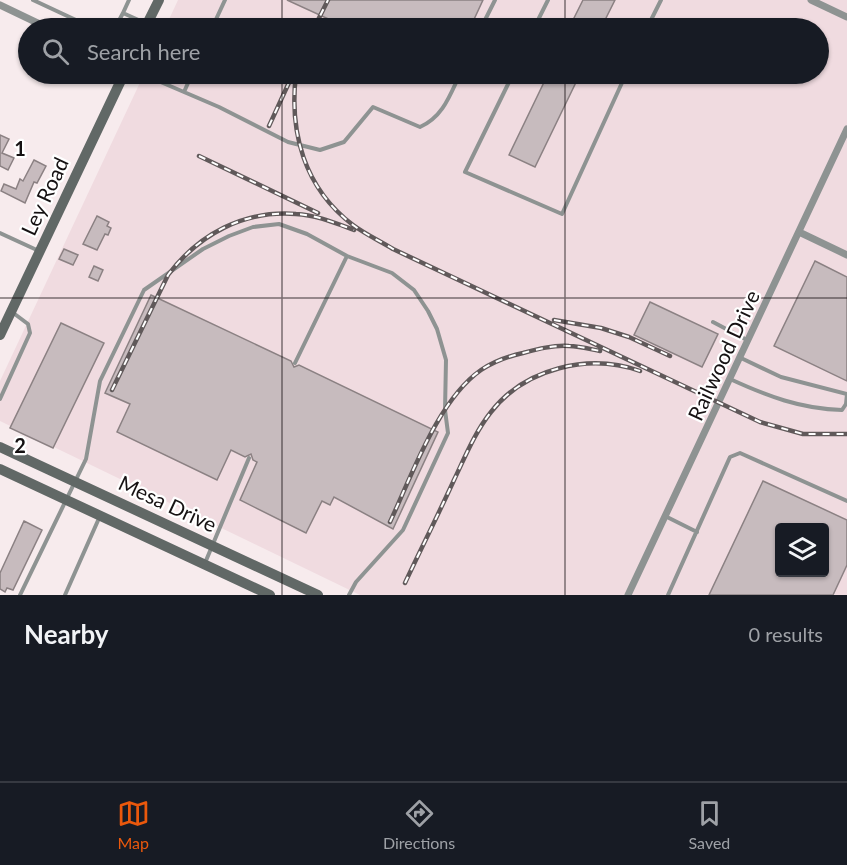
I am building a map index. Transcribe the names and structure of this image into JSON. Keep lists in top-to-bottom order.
{
  "streets": {
    "main road": ["Ley Road", "Mesa Drive"],
    "street": ["Railwood Drive"]
  },
  "page": {
    "search": "Search here",
    "heading": ["Nearby", "0 results"],
    "nav": ["Map", "Directions", "Saved"]
  },
  "grid": {
    "rows": ["1", "2"]
  }
}
